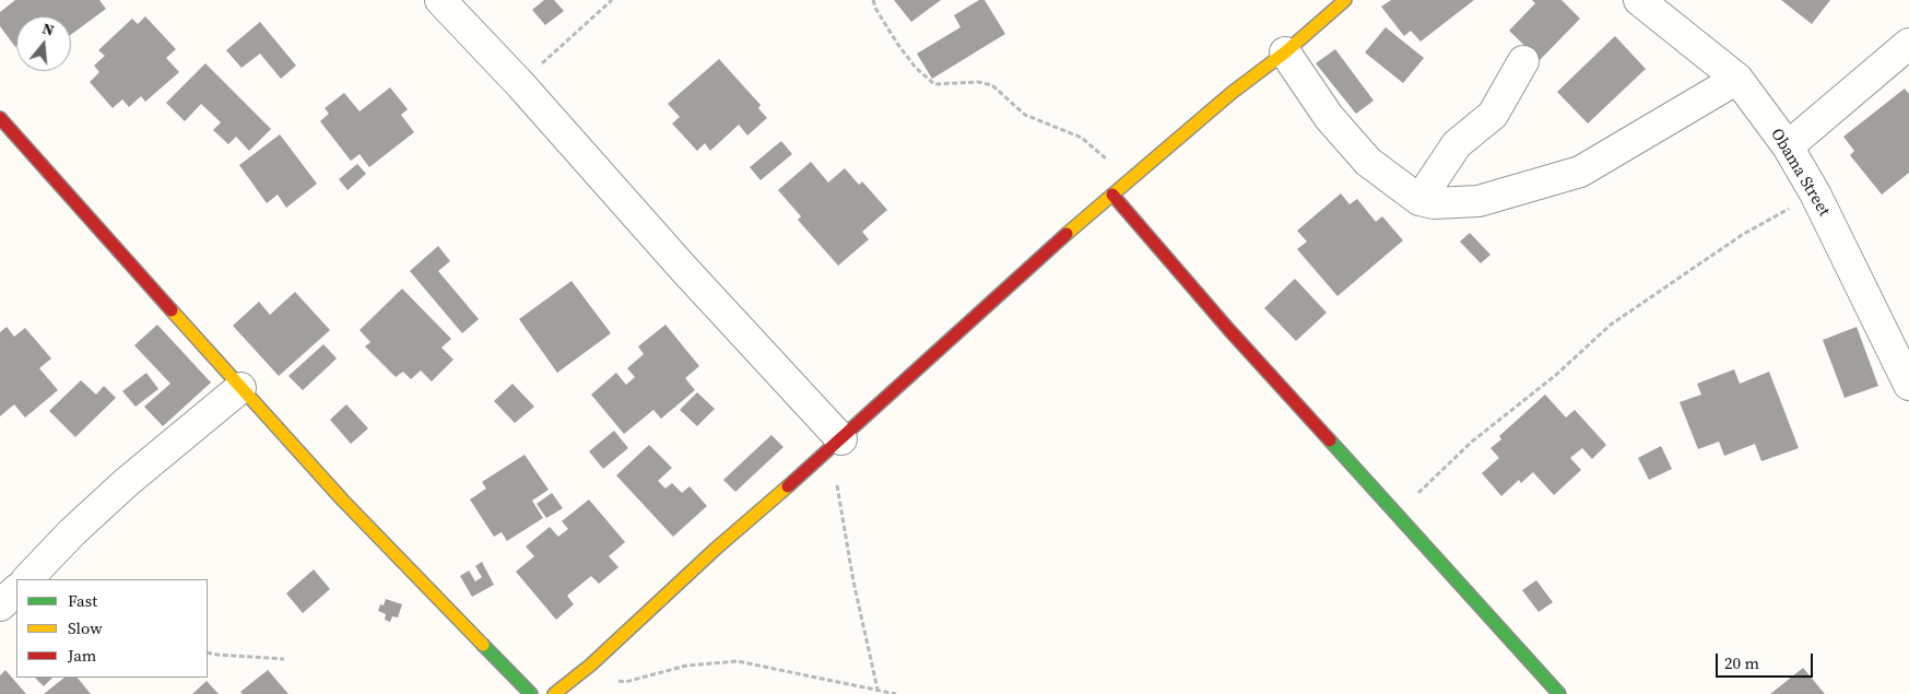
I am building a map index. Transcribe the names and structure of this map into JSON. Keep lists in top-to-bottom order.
{
  "streets": {
    "street": ["Obama Street"]
  },
  "legend": ["Fast", "Slow", "Jam"],
  "scale_bar": "20 m",
  "north": "top"
}
